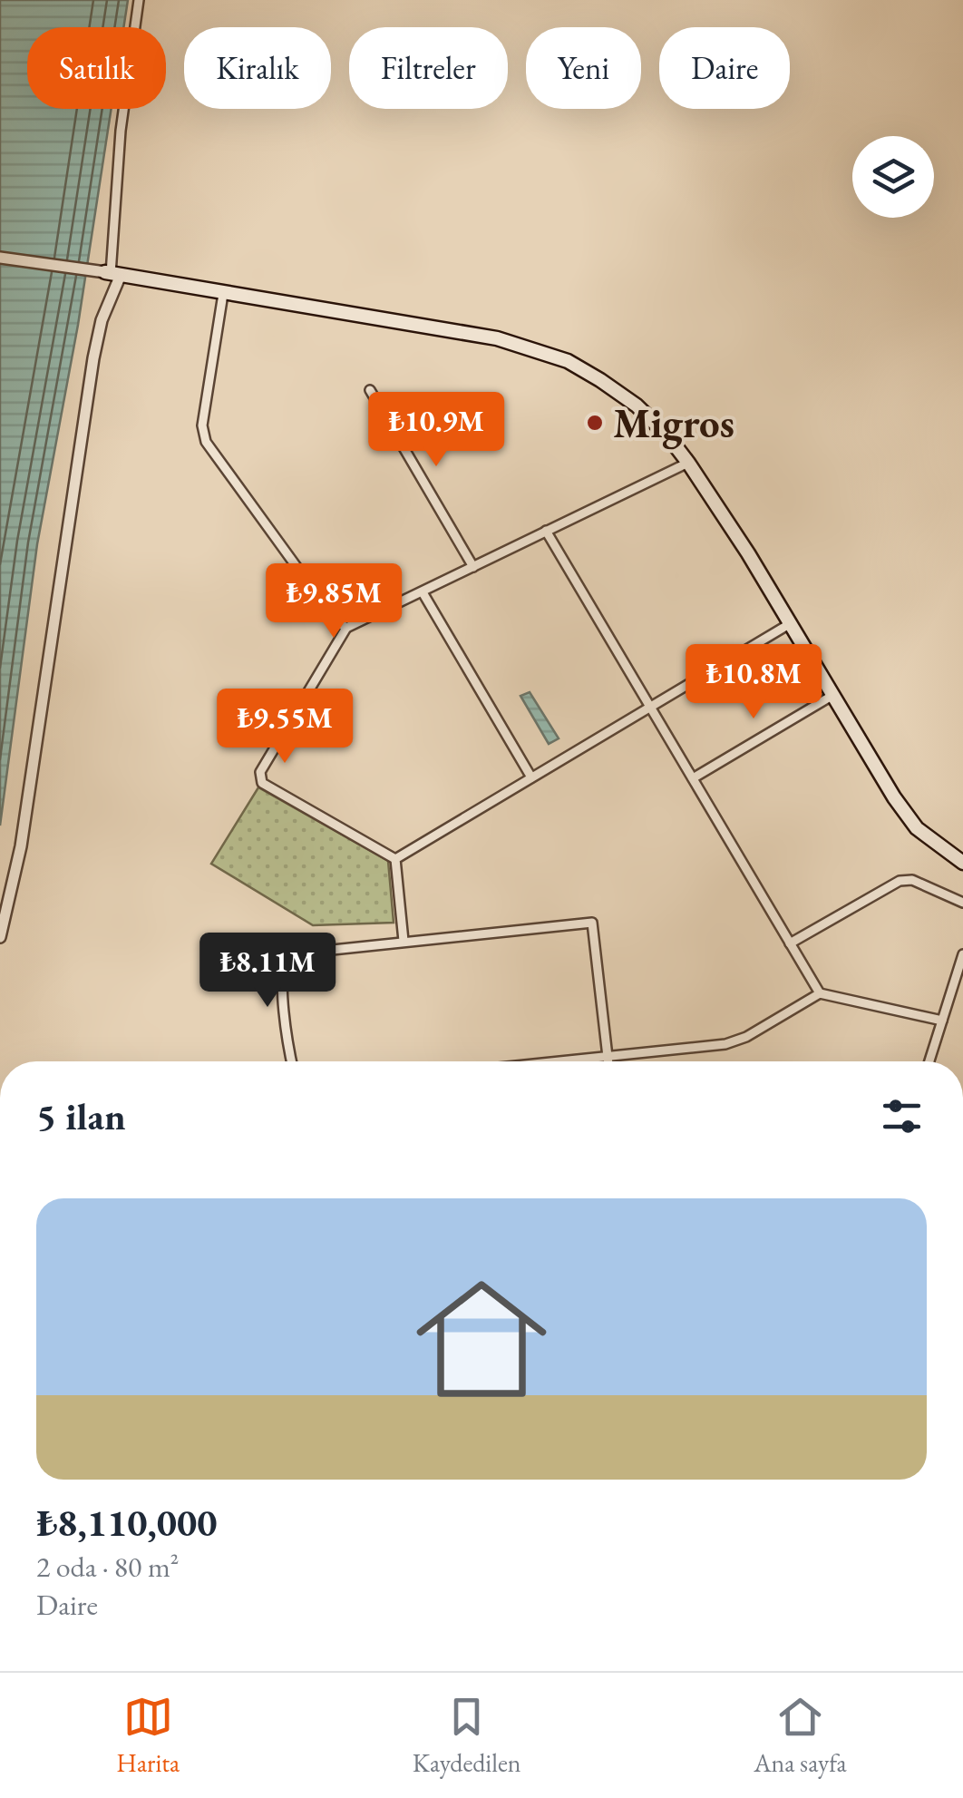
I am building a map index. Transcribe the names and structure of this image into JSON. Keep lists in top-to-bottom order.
{
  "places": ["Migros"],
  "page": {
    "chip": [
      "Satılık",
      "Kiralık",
      "Filtreler",
      "Yeni",
      "Daire"
    ],
    "price": [
      "₺10.9M",
      "₺9.85M",
      "₺10.8M",
      "₺9.55M",
      "₺8.11M"
    ],
    "heading": "5 ilan",
    "list": [
      {
        "name": "₺8,110,000",
        "note": "2 oda · 80 m² · Daire"
      }
    ],
    "tabs": ["Harita", "Kaydedilen", "Ana sayfa"]
  }
}
